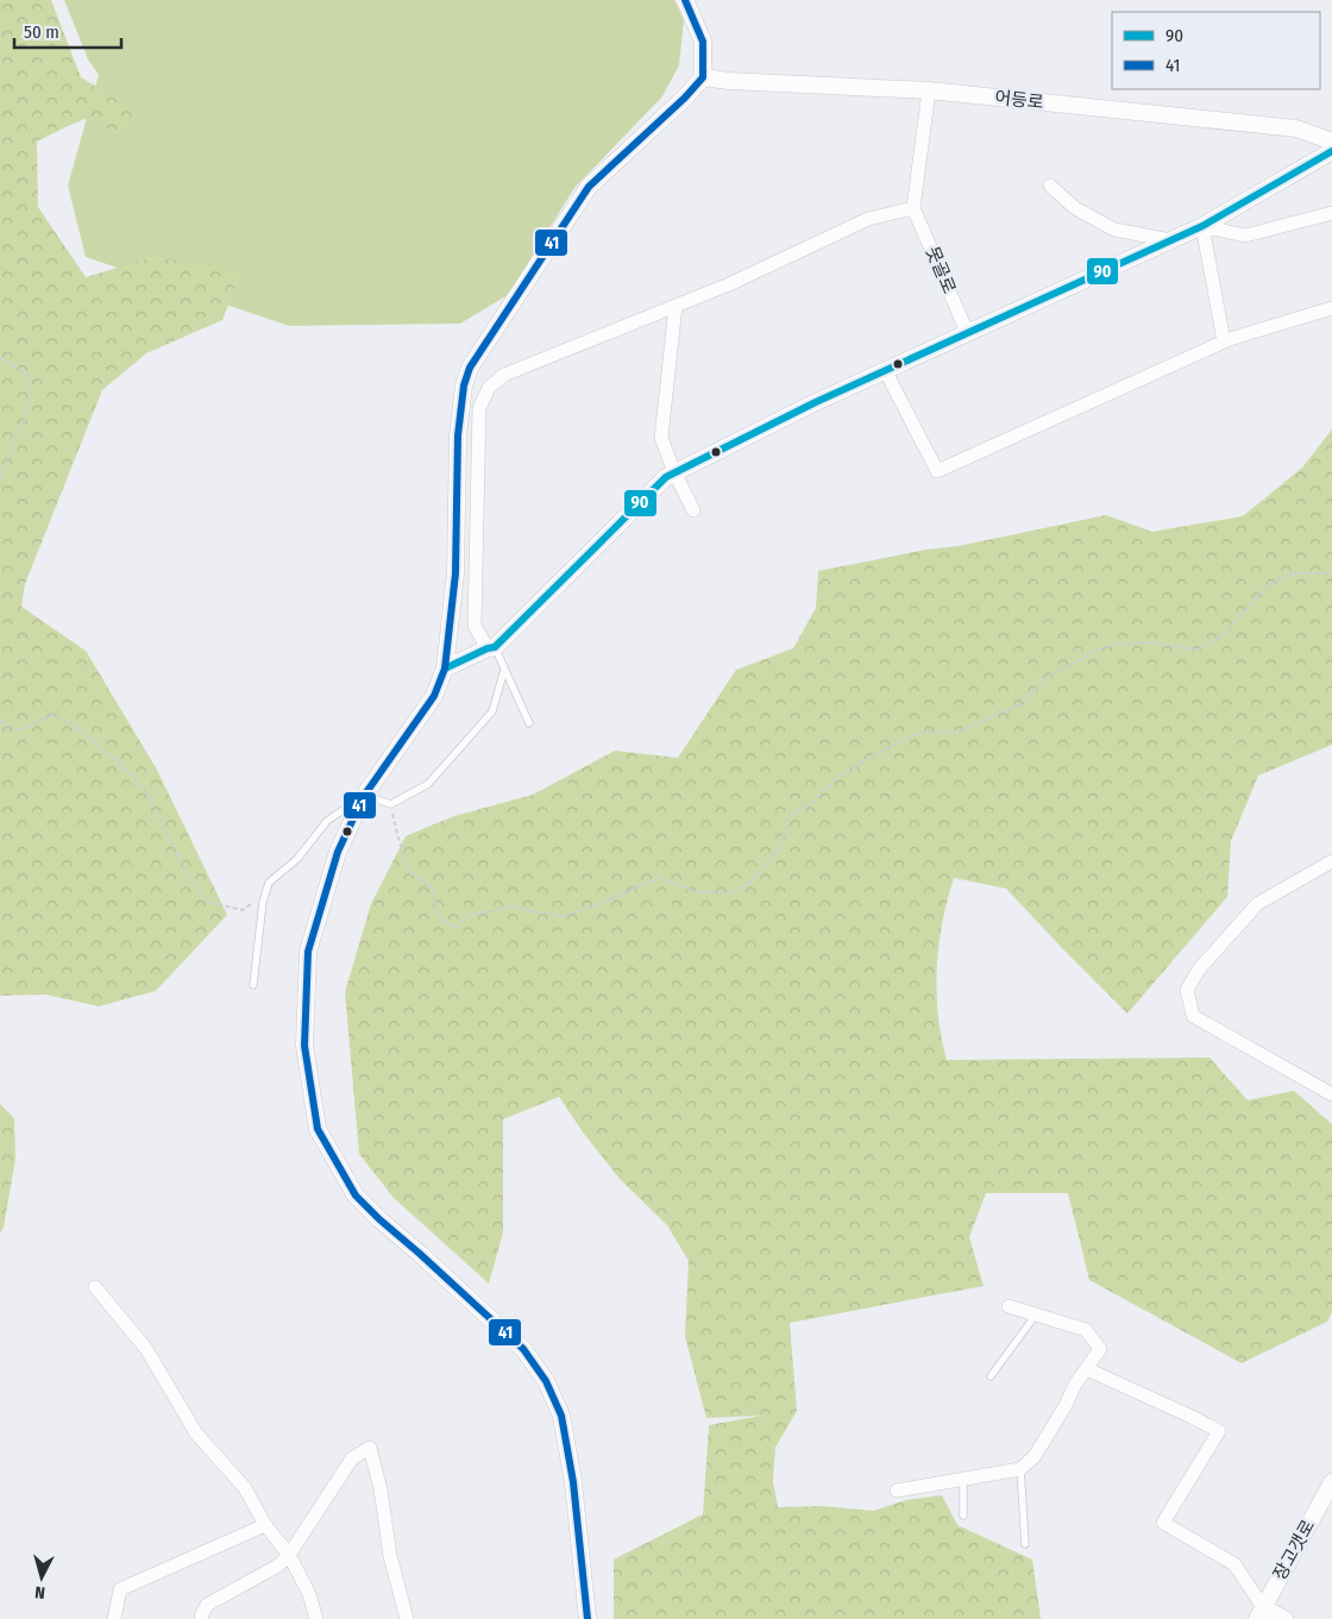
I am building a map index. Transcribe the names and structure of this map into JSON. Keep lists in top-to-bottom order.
{
  "streets": {
    "street": ["어등로", "못골로", "장고갯로"]
  },
  "lines": ["transit line 41", "transit line 90"],
  "legend": ["90", "41"],
  "scale_bar": "50 m",
  "north": "bottom"
}
